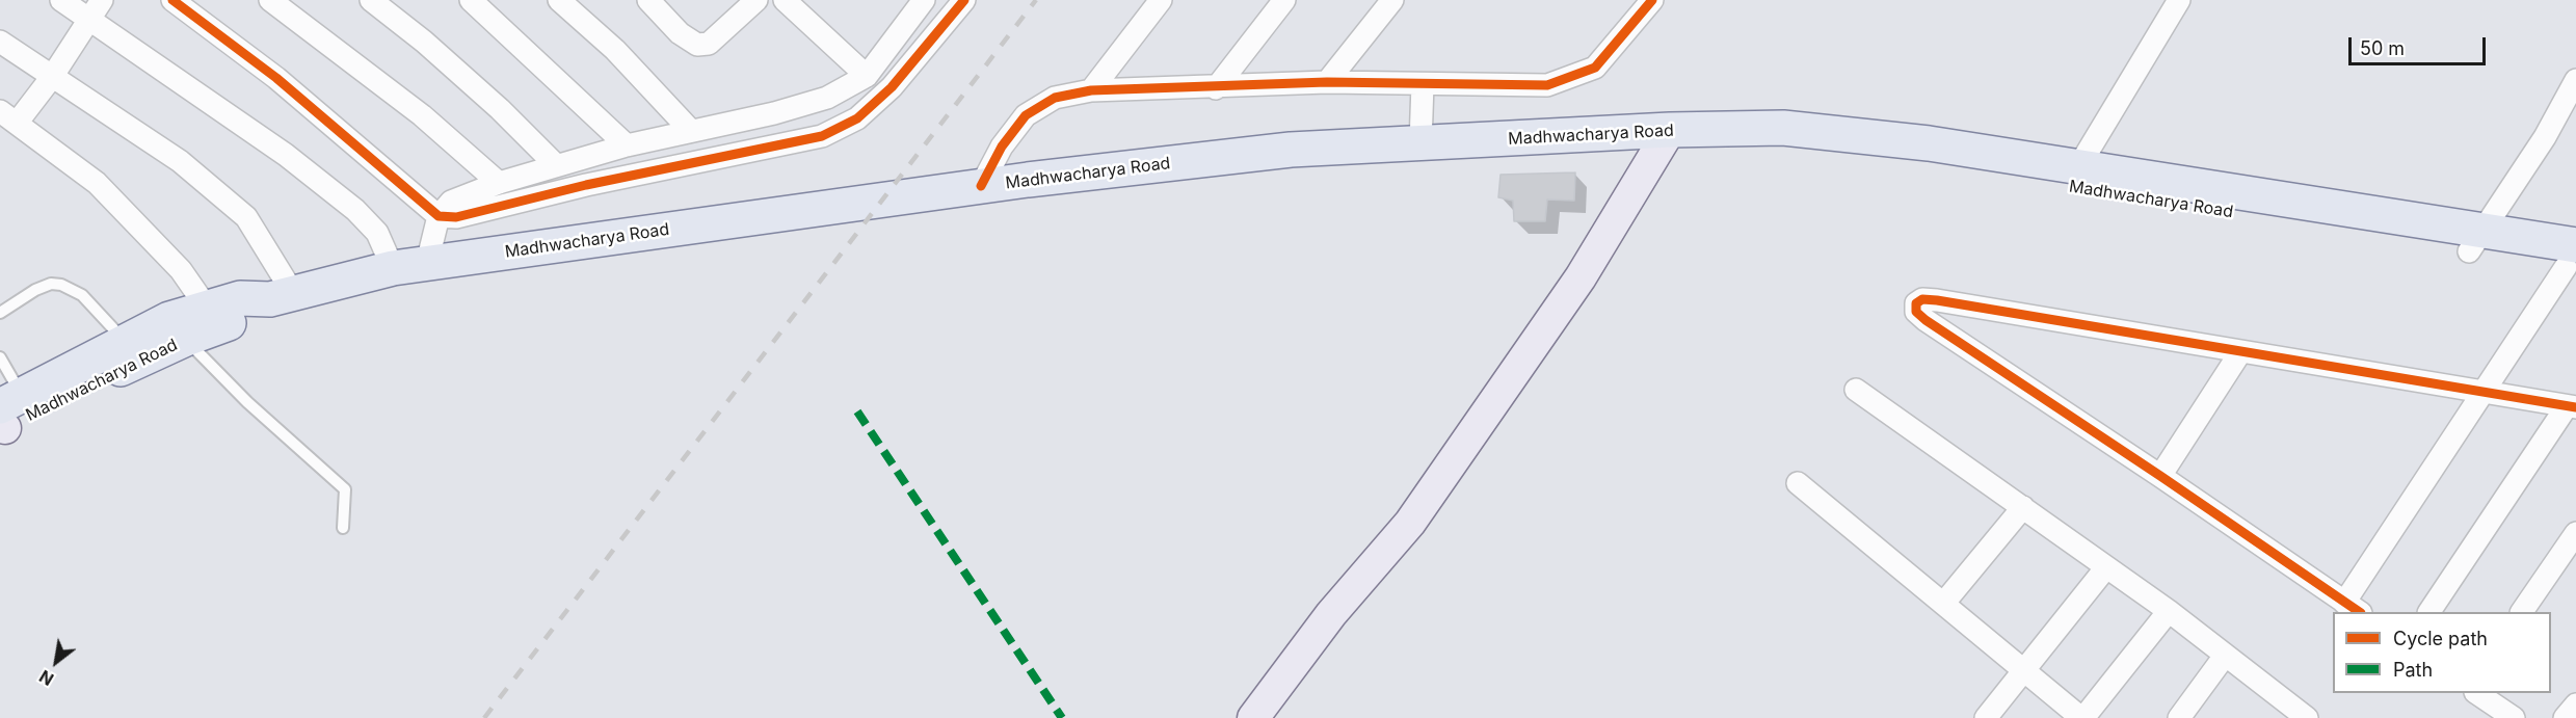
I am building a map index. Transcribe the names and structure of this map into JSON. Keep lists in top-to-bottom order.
{
  "streets": {
    "main road": ["Madhwacharya Road"]
  },
  "legend": ["Cycle path", "Path"],
  "scale_bar": "50 m",
  "north": "bottom left"
}
